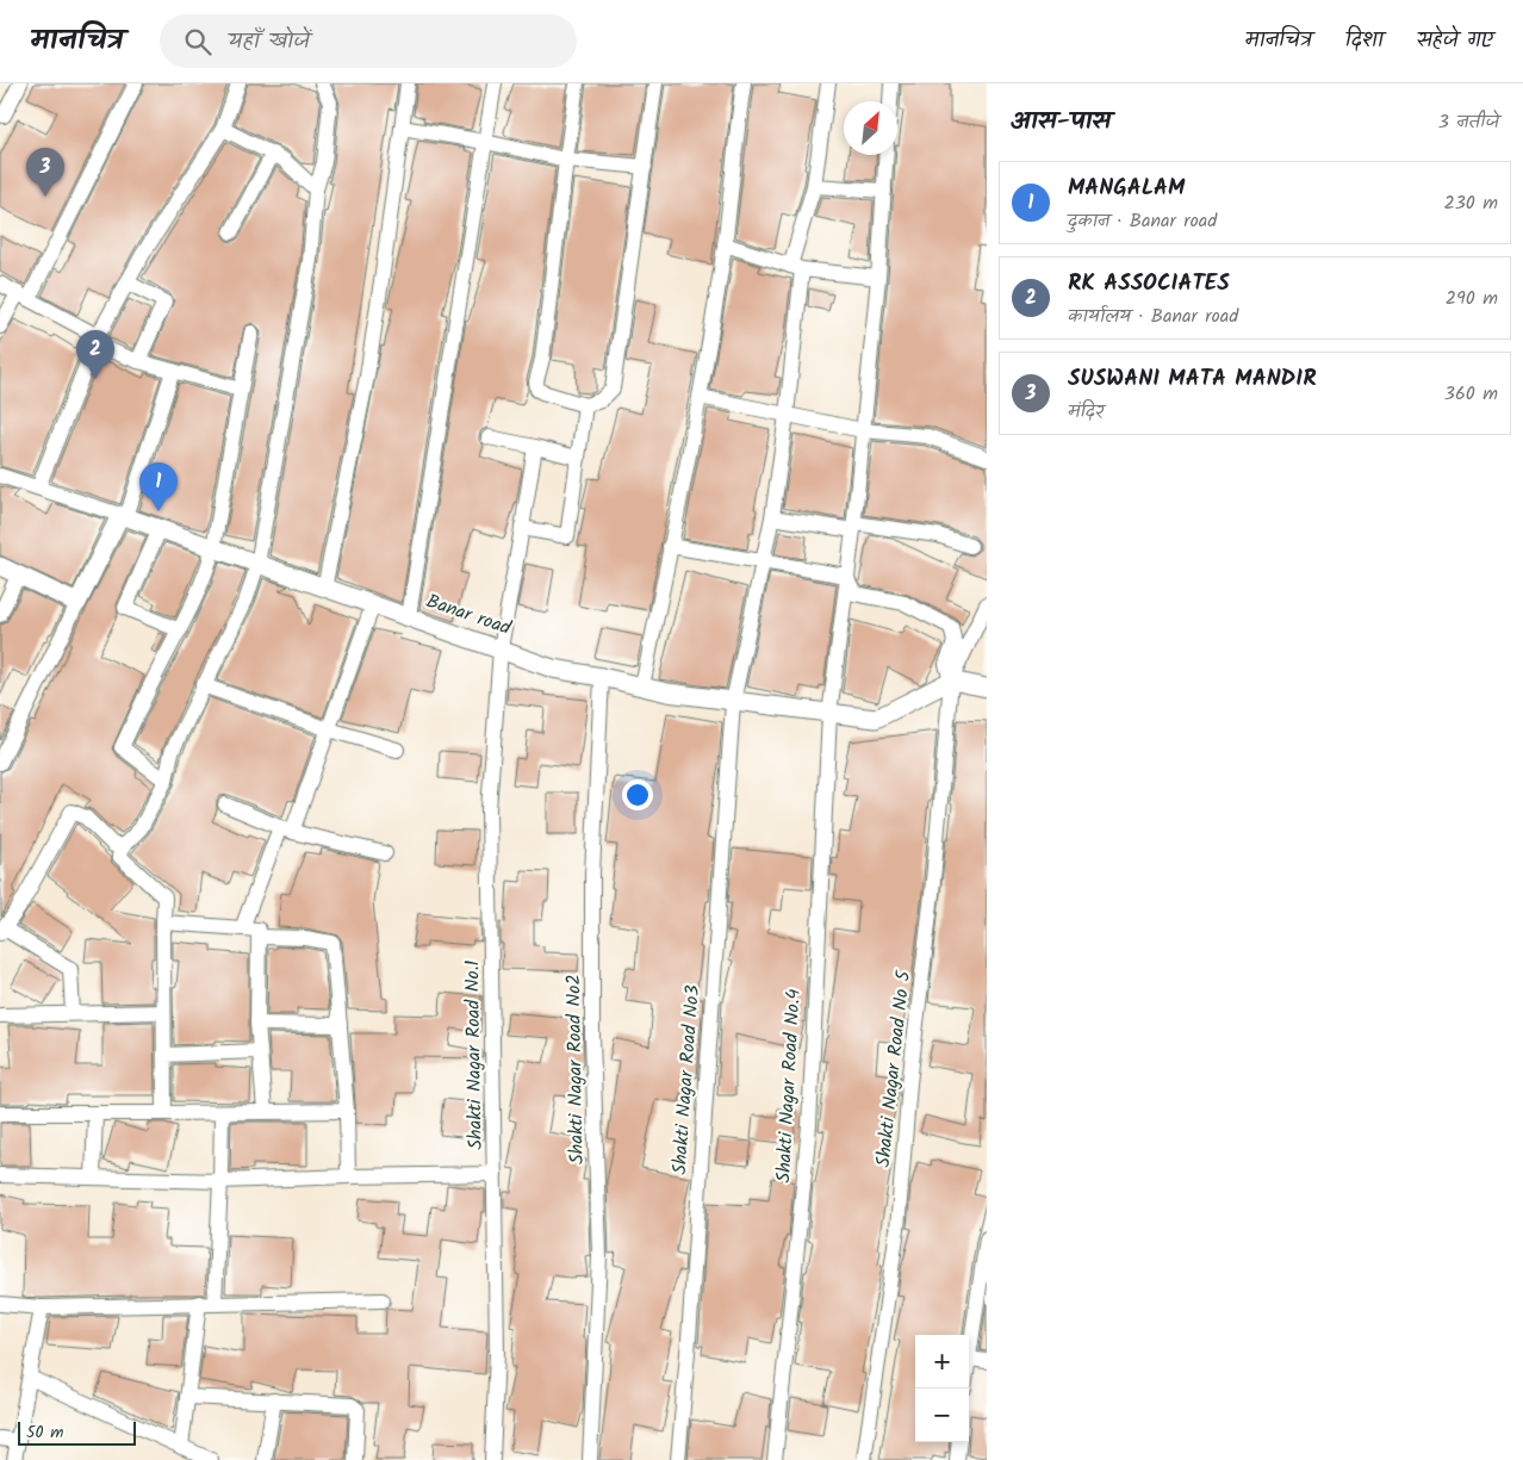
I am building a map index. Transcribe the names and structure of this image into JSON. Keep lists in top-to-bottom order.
{
  "streets": {
    "street": [
      "Banar road",
      "Shakti Nagar Road No.1",
      "Shakti Nagar Road No2",
      "Shakti Nagar Road No 5",
      "Shakti Nagar Road No3",
      "Shakti Nagar Road No.4"
    ]
  },
  "crossings": [
    ["Banar road", "Shakti Nagar Road No.1"],
    ["Banar road", "Shakti Nagar Road No2"],
    ["Banar road", "Shakti Nagar Road No 5"],
    ["Banar road", "Shakti Nagar Road No3"],
    ["Banar road", "Shakti Nagar Road No.4"]
  ],
  "scale_bar": "50 m",
  "north": "top right",
  "page": {
    "header": "मानचित्र",
    "search": "यहाँ खोजें",
    "nav": ["मानचित्र", "दिशा", "सहेजे गए"],
    "heading": ["आस-पास", "3 नतीजे"],
    "pins": ["3", "2", "1"],
    "list": [
      {
        "mark": "1",
        "name": "MANGALAM",
        "note": "दुकान · Banar road",
        "value": "230 m"
      },
      {
        "mark": "2",
        "name": "RK ASSOCIATES",
        "note": "कार्यालय · Banar road",
        "value": "290 m"
      },
      {
        "mark": "3",
        "name": "SUSWANI MATA MANDIR",
        "note": "मंदिर",
        "value": "360 m"
      }
    ],
    "map_buttons": ["+", "−"],
    "scale": "50 m"
  }
}
